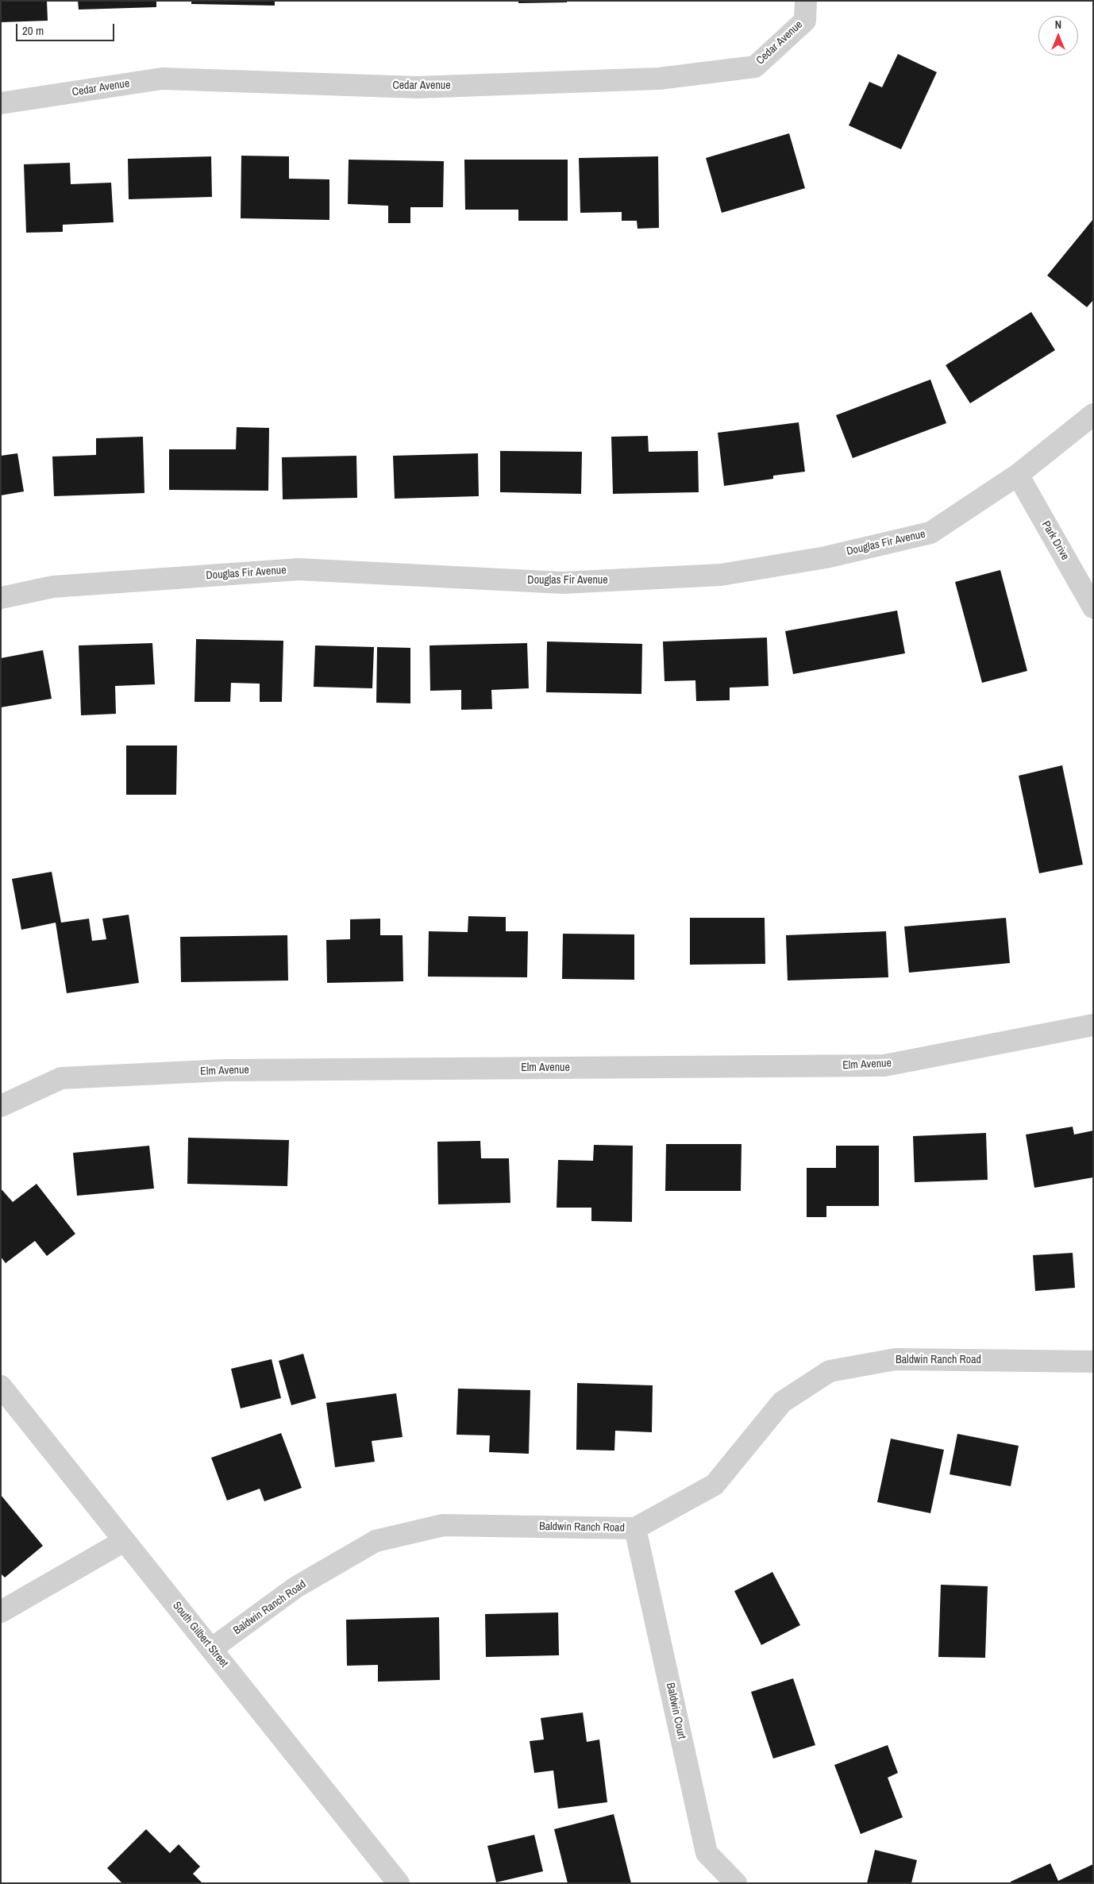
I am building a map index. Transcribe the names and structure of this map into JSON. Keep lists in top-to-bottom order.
{
  "streets": {
    "street": [
      "Cedar Avenue",
      "Park Drive",
      "Douglas Fir Avenue",
      "Elm Avenue",
      "Baldwin Ranch Road",
      "South Gilbert Street",
      "Baldwin Court"
    ]
  },
  "crossings": [
    ["Park Drive", "Douglas Fir Avenue"],
    ["Baldwin Ranch Road", "South Gilbert Street"],
    ["Baldwin Ranch Road", "Baldwin Court"]
  ],
  "scale_bar": "20 m",
  "north": "top"
}
